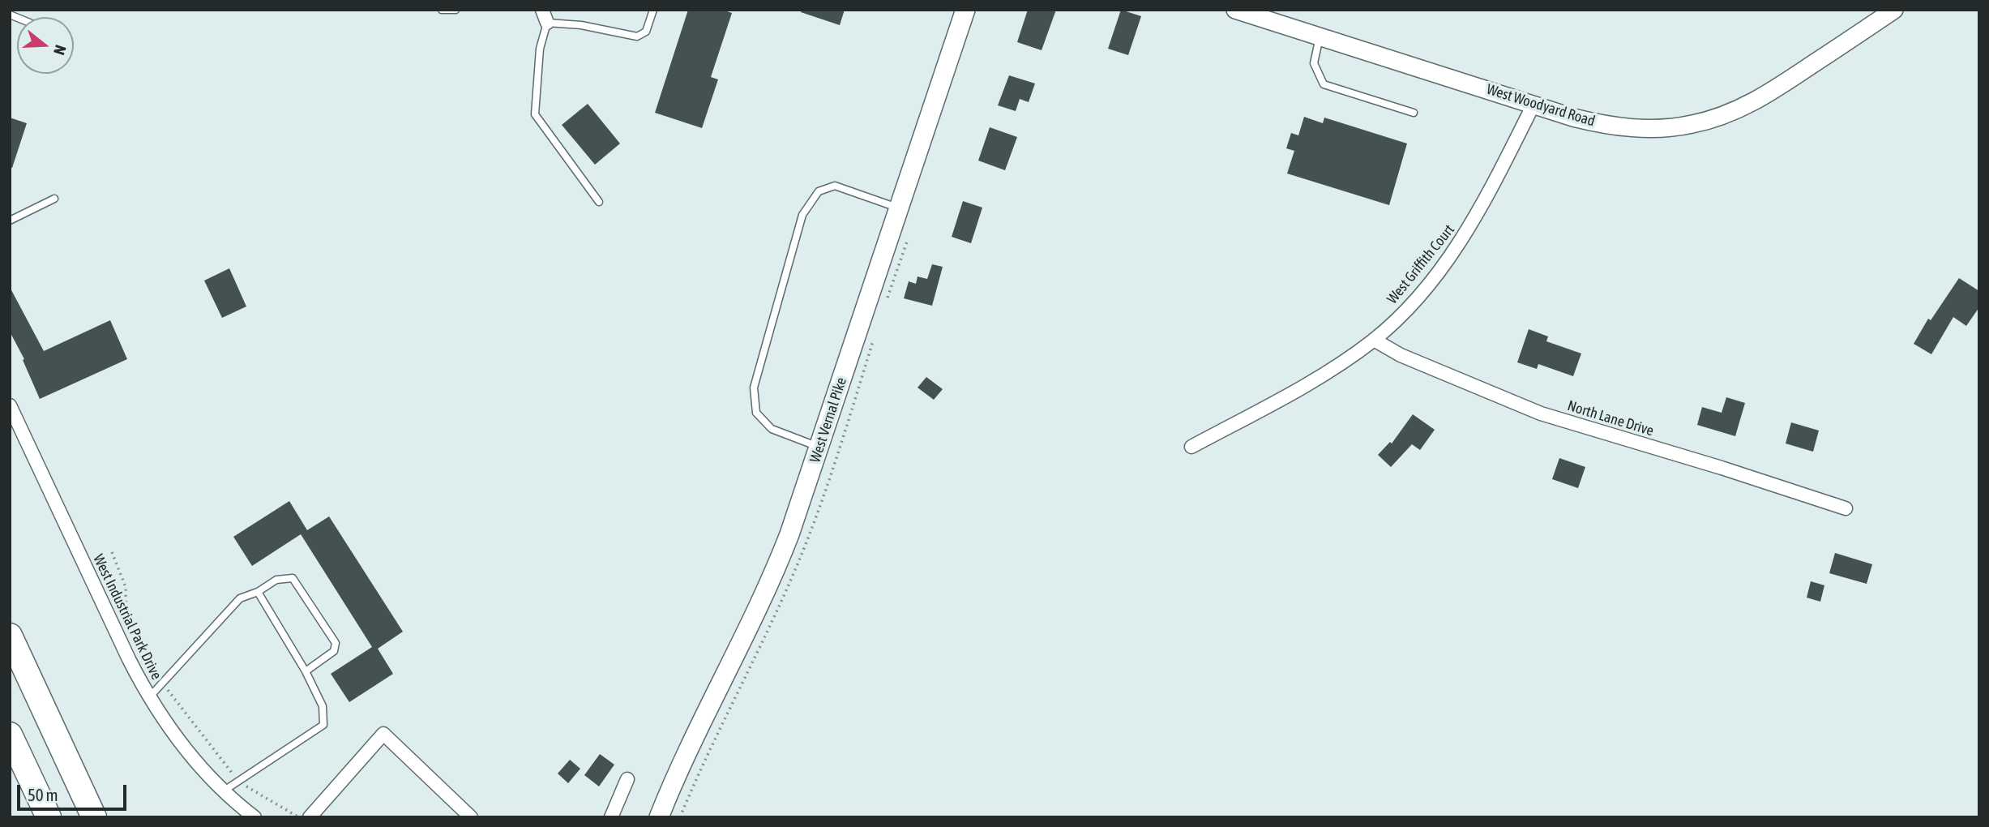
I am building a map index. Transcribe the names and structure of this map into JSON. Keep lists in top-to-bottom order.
{
  "streets": {
    "main road": ["West Vernal Pike"],
    "street": [
      "West Woodyard Road",
      "West Griffith Court",
      "North Lane Drive",
      "West Industrial Park Drive"
    ]
  },
  "crossings": [
    ["West Woodyard Road", "West Griffith Court"],
    ["West Griffith Court", "North Lane Drive"]
  ],
  "scale_bar": "50 m",
  "north": "right"
}
